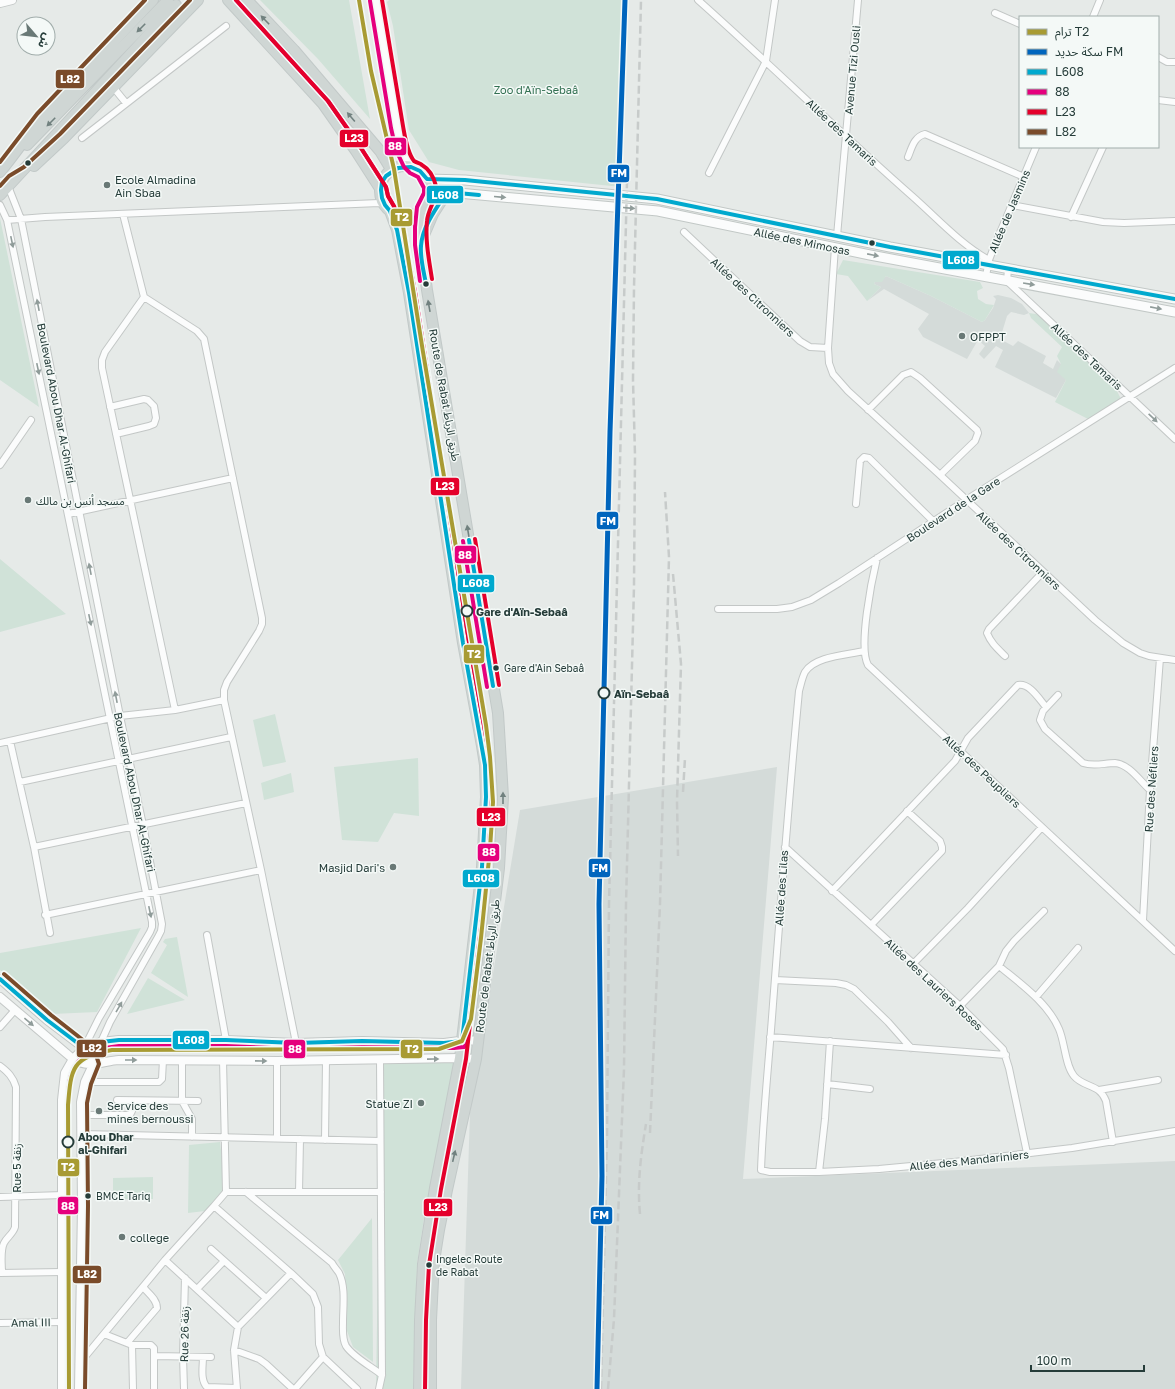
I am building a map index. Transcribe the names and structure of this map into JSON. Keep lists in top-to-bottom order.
{
  "streets": {
    "main road": ["Allée des Mimosas", "Route de Rabat طريق الرباط"],
    "street": [
      "Avenue Tizi Ousli",
      "Allée des Tamaris",
      "Allée de Jasmins",
      "Allée des Citronniers",
      "Boulevard Abou Dhar Al-Ghifari",
      "Boulevard de la Gare",
      "Allée des Peupliers",
      "Rue des Néfliers",
      "Allée des Lilas",
      "Allée des Lauriers Roses",
      "Allée des Mandariniers",
      "Rue 5 زنقة",
      "Amal III",
      "Rue 26 زنقة"
    ]
  },
  "crossings": [
    ["Avenue Tizi Ousli", "Allée des Tamaris"],
    ["Avenue Tizi Ousli", "Allée des Mimosas"],
    ["Allée des Tamaris", "Allée de Jasmins"],
    ["Allée des Tamaris", "Allée des Mimosas"],
    ["Allée des Tamaris", "Boulevard de la Gare"],
    ["Allée de Jasmins", "Allée des Mimosas"],
    ["Allée des Mimosas", "Route de Rabat طريق الرباط"],
    ["Allée des Citronniers", "Boulevard de la Gare"],
    ["Allée des Citronniers", "Rue des Néfliers"],
    ["Boulevard Abou Dhar Al-Ghifari", "Amal III"],
    ["Allée des Peupliers", "Rue des Néfliers"],
    ["Allée des Peupliers", "Allée des Lilas"],
    ["Allée des Lilas", "Allée des Lauriers Roses"],
    ["Allée des Lilas", "Allée des Mandariniers"],
    ["Allée des Lauriers Roses", "Allée des Mandariniers"]
  ],
  "parks": ["Zoo d'Aïn-Sebaâ"],
  "places": [
    "Ecole Almadina Ain Sbaa",
    "OFPPT",
    "مسجد أنس بن مالك",
    "Gare d'Aïn-Sebaâ",
    "Gare d'Ain Sebaâ",
    "Aïn-Sebaâ",
    "Masjid Dari's",
    "Statue ZI",
    "Service des mines bernoussi",
    "Abou Dhar al-Ghifari",
    "BMCE Tariq",
    "college",
    "Ingelec Route de Rabat"
  ],
  "lines": [
    "tram line T2",
    "rail line FM",
    "transit line 88",
    "transit line L23",
    "transit line L82",
    "transit line L608"
  ],
  "legend": [
    "ترام T2",
    "سكة حديد FM",
    "L608",
    "88",
    "L23",
    "L82"
  ],
  "scale_bar": "100 m",
  "north": "bottom right"
}
